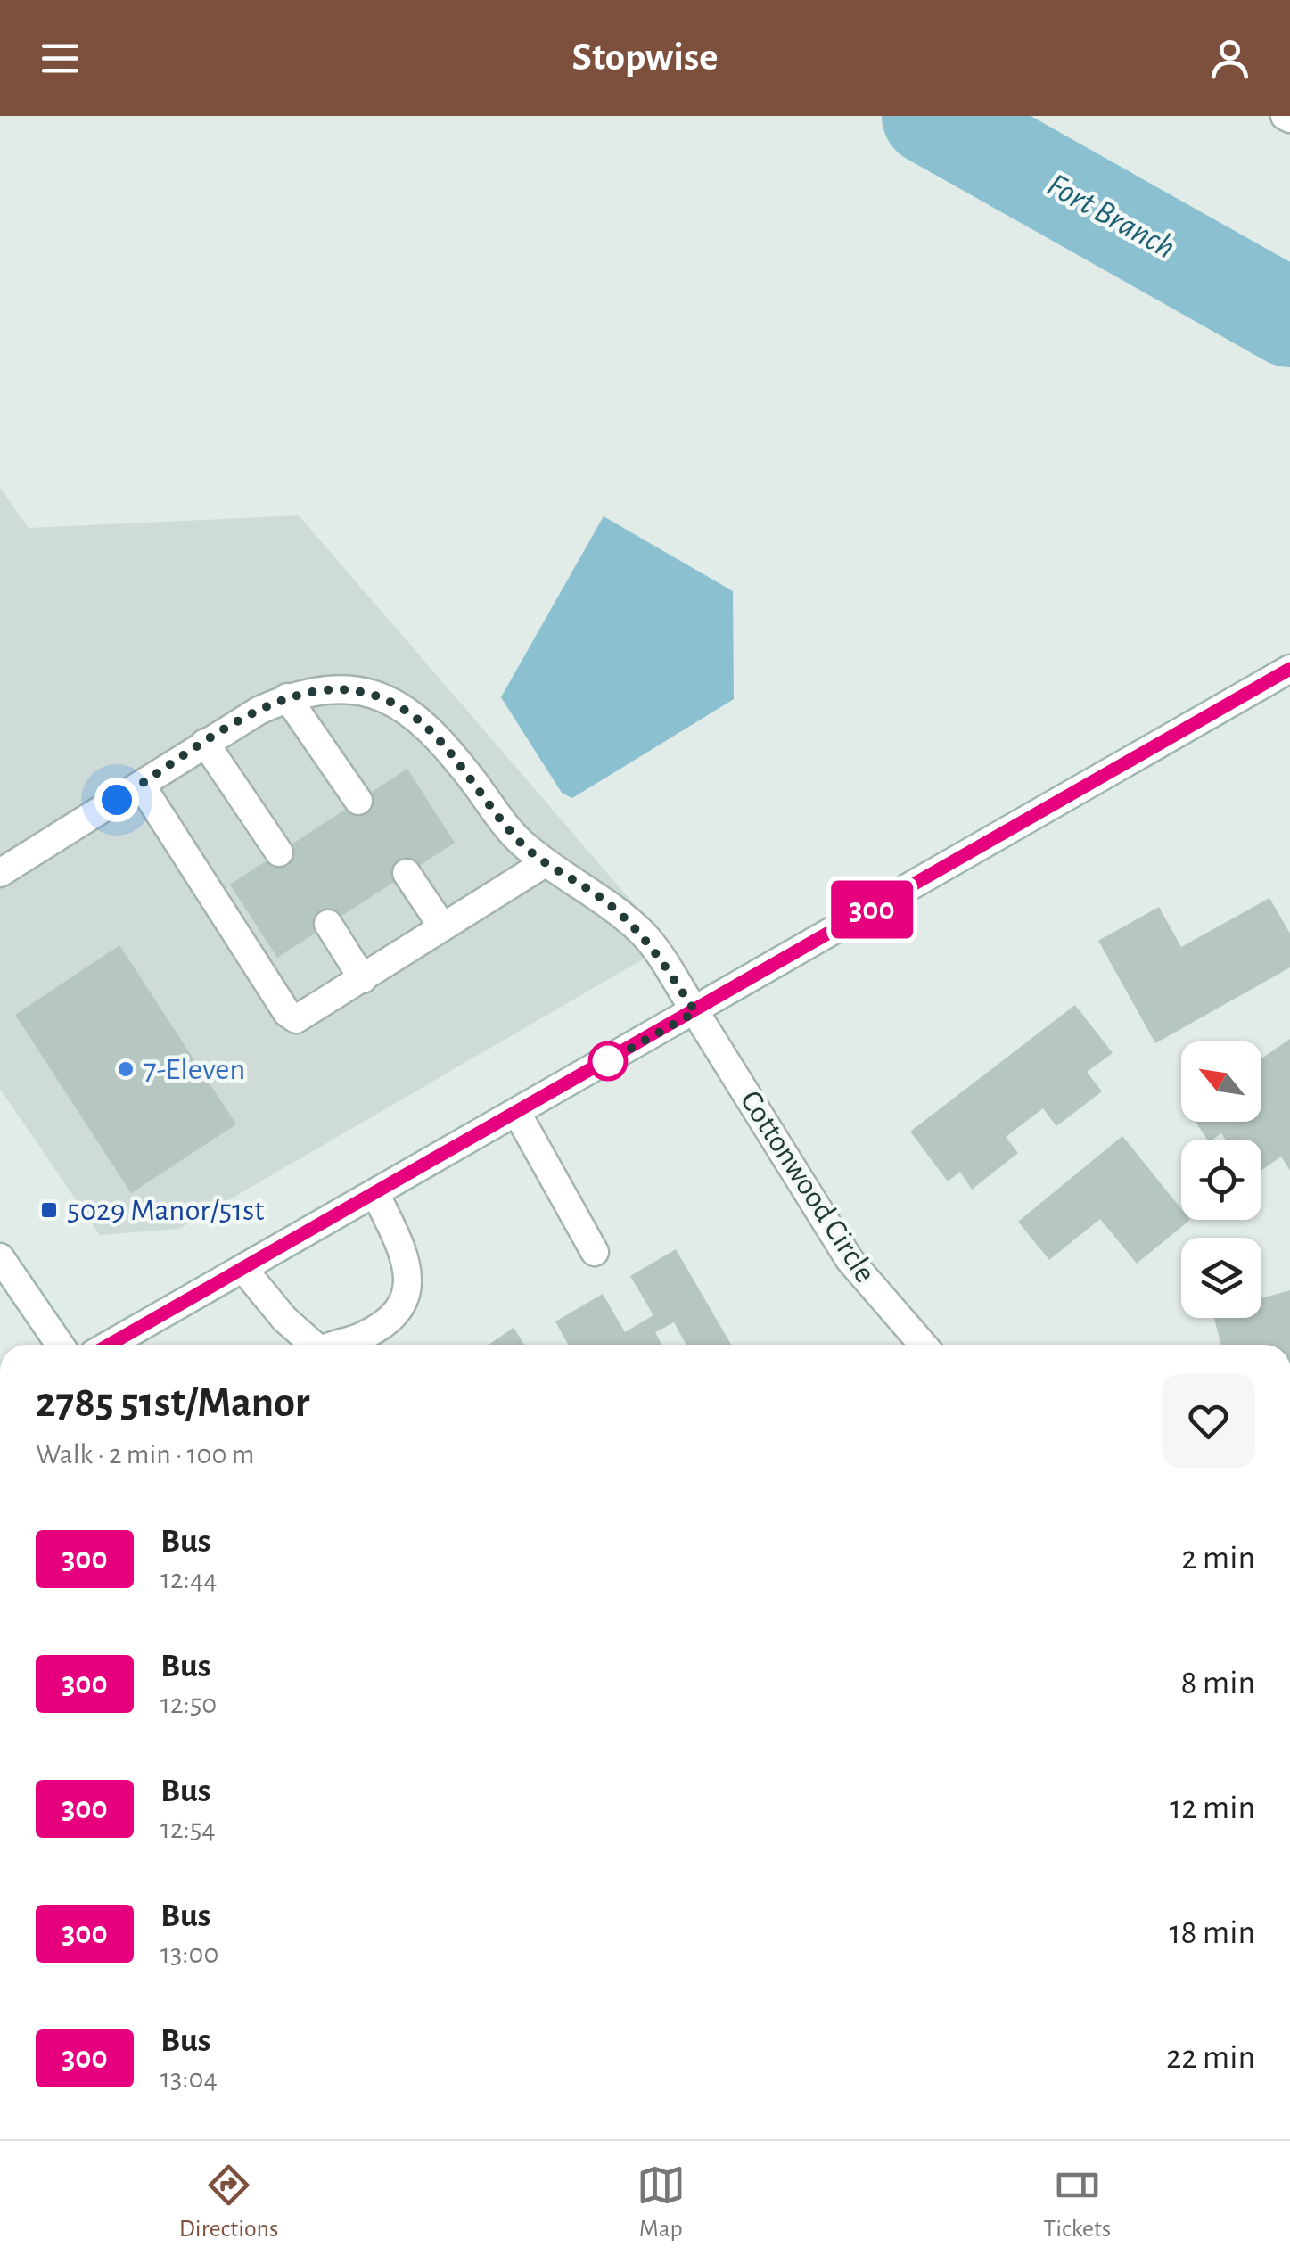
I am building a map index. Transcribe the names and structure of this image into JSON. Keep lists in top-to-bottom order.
{
  "streets": {
    "main road": ["Cottonwood Circle"]
  },
  "water": ["Fort Branch"],
  "places": {
    "other": ["7-Eleven"],
    "transit": ["5029 Manor/51st"]
  },
  "lines": ["bus line 300"],
  "north": "top left",
  "page": {
    "header": "Stopwise",
    "on_map": "300",
    "heading": ["2785 51st/Manor", "Walk · 2 min · 100 m"],
    "list": [
      {
        "mark": "300",
        "name": "Bus",
        "note": "12:44",
        "value": "2 min"
      },
      {
        "mark": "300",
        "name": "Bus",
        "note": "12:50",
        "value": "8 min"
      },
      {
        "mark": "300",
        "name": "Bus",
        "note": "12:54",
        "value": "12 min"
      },
      {
        "mark": "300",
        "name": "Bus",
        "note": "13:00",
        "value": "18 min"
      },
      {
        "mark": "300",
        "name": "Bus",
        "note": "13:04",
        "value": "22 min"
      }
    ],
    "tabs": ["Directions", "Map", "Tickets"]
  }
}
